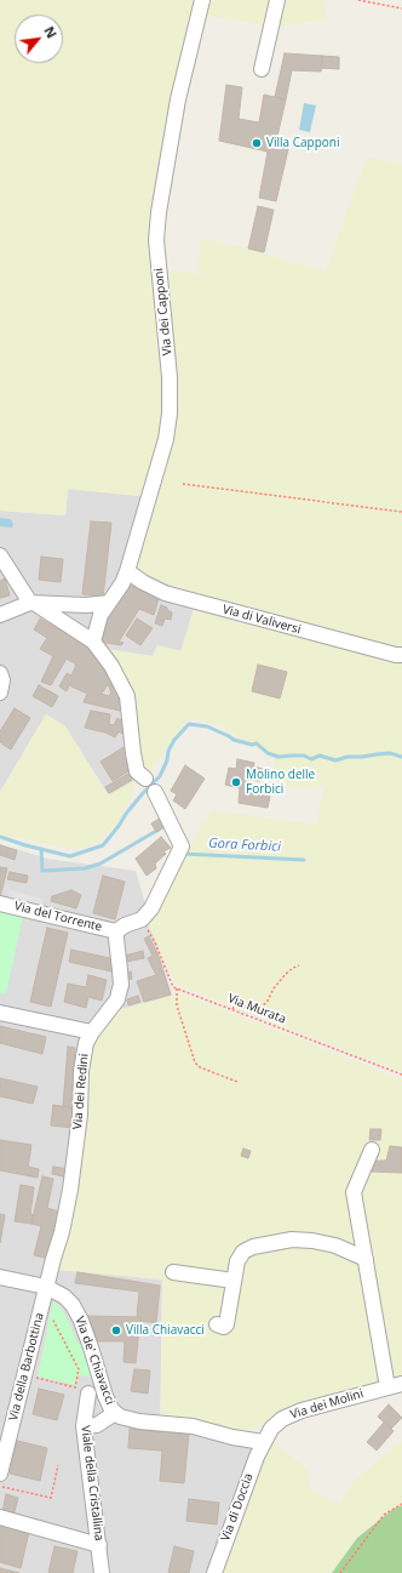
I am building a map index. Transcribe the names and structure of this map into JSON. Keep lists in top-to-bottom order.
{
  "streets": {
    "street": [
      "Via dei Capponi",
      "Via di Valiversi",
      "Via del Torrente",
      "Via dei Redini",
      "Via de' Chiavacci",
      "Via della Barbottina",
      "Via dei Molini",
      "Viale della Cristallina",
      "Via di Doccia"
    ],
    "path": ["Via Murata"]
  },
  "crossings": [
    ["Via dei Capponi", "Via di Valiversi"],
    ["Via del Torrente", "Via dei Redini"],
    ["Via dei Redini", "Via de' Chiavacci"],
    ["Via dei Redini", "Via della Barbottina"],
    ["Via de' Chiavacci", "Via della Barbottina"],
    ["Via de' Chiavacci", "Via dei Molini"],
    ["Via de' Chiavacci", "Via di Doccia"],
    ["Via dei Molini", "Via di Doccia"]
  ],
  "water": ["Gora Forbici"],
  "places": ["Villa Capponi", "Molino delle Forbici", "Villa Chiavacci"],
  "north": "top right"
}
